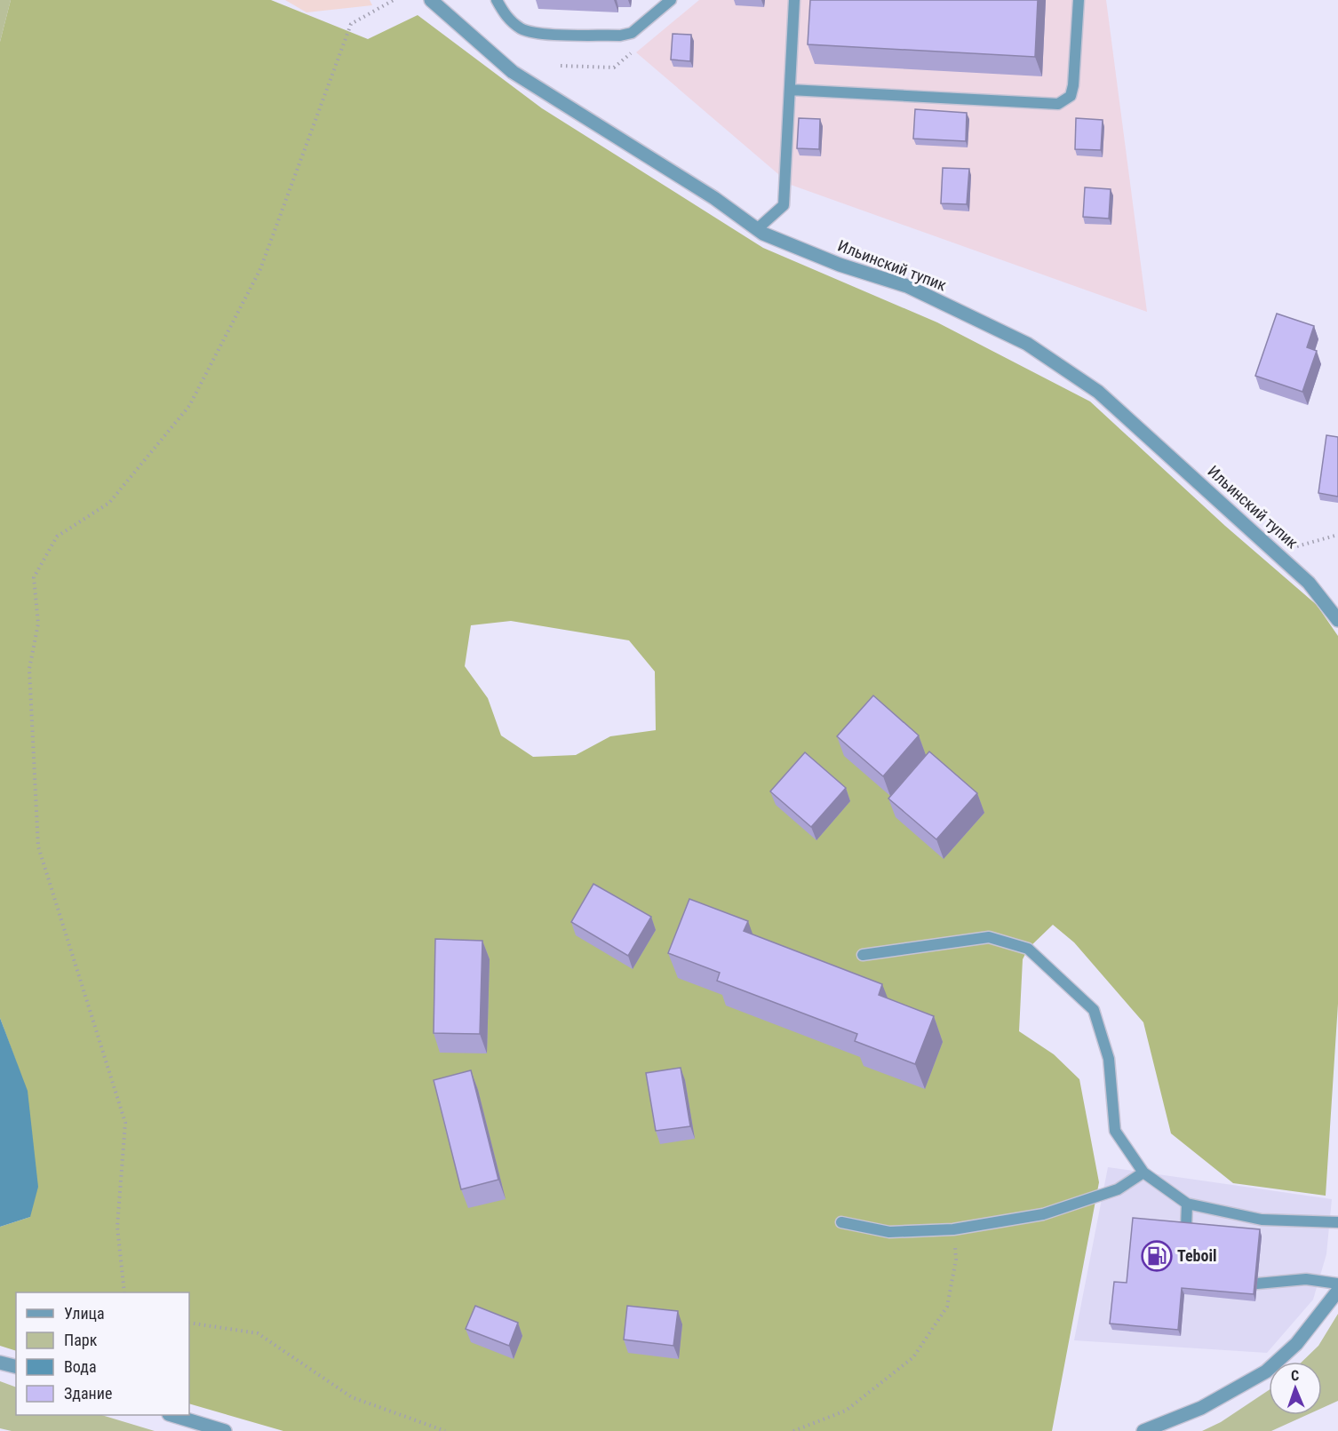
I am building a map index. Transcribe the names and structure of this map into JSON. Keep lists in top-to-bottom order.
{
  "streets": {
    "street": ["Ильинский тупик"]
  },
  "places": {
    "fuel station": ["Teboil"]
  },
  "legend": [
    "Улица",
    "Парк",
    "Вода",
    "Здание"
  ],
  "north": "top"
}
